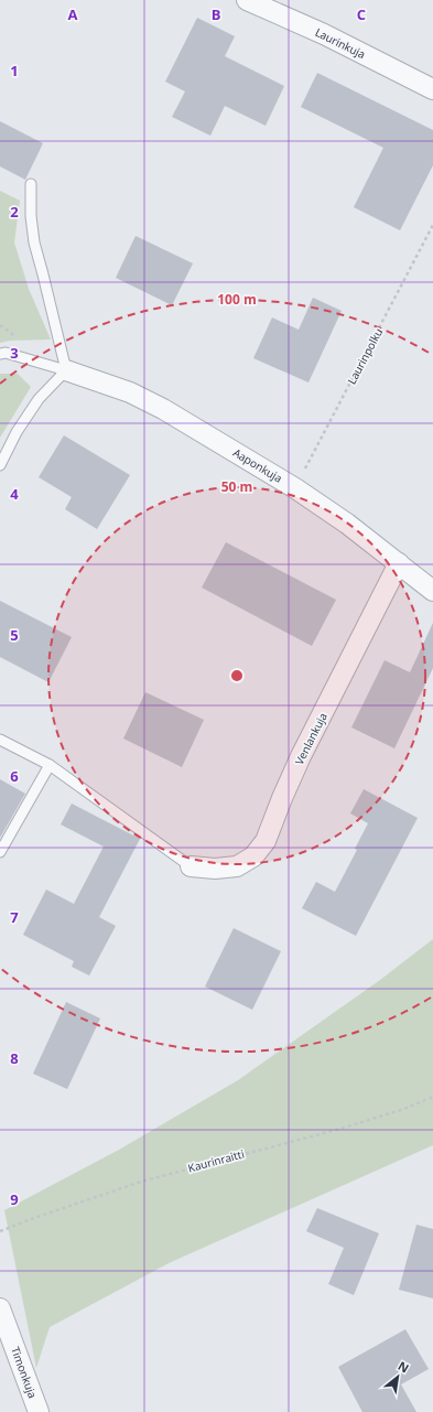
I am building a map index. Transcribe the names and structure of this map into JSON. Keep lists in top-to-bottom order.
{
  "streets": {
    "street": [
      "Laurinkuja",
      "Aaponkuja",
      "Venlankuja",
      "Timonkuja"
    ],
    "path": ["Laurinpolku", "Kaurinraitti"]
  },
  "crossings": [
    ["Laurinpolku", "Aaponkuja"],
    ["Aaponkuja", "Venlankuja"]
  ],
  "north": "top right",
  "grid": {
    "columns": ["A", "B", "C"],
    "rows": [
      "1",
      "2",
      "3",
      "4",
      "5",
      "6",
      "7",
      "8",
      "9"
    ]
  },
  "rings": ["100 m", "50 m"]
}
